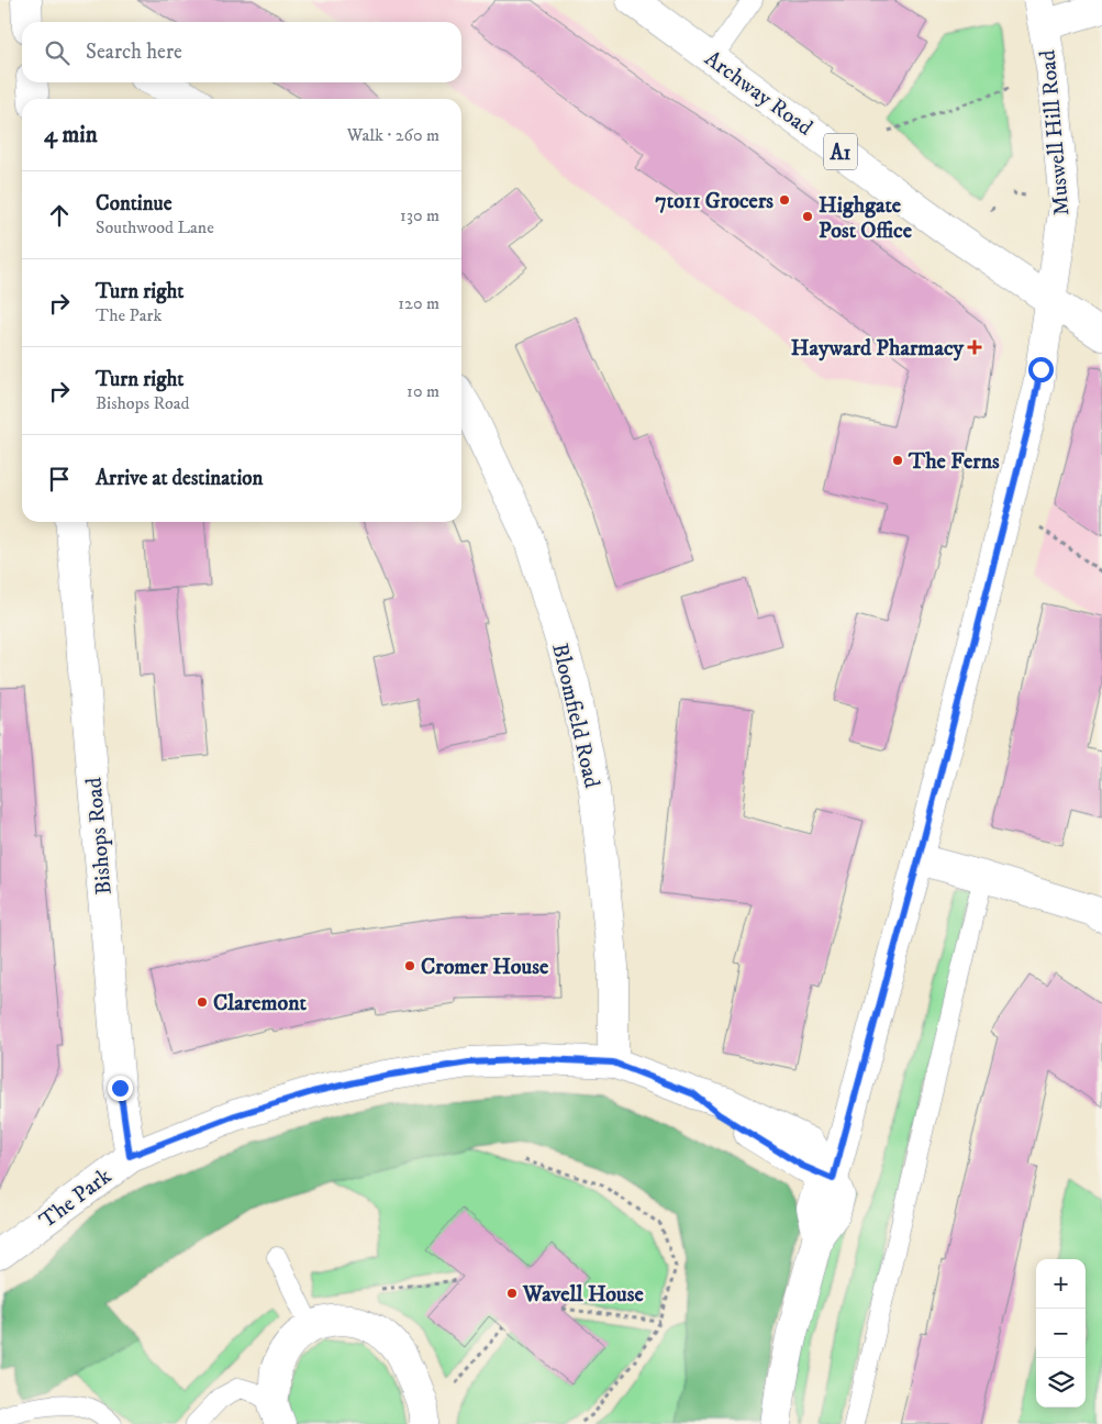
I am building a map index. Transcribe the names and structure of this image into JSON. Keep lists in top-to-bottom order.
{
  "streets": {
    "main road": [
      "Archway Road",
      "Muswell Hill Road",
      "A1",
      "Bloomfield Road",
      "Bishops Road",
      "The Park"
    ]
  },
  "crossings": [
    ["Archway Road", "Muswell Hill Road"],
    ["Muswell Hill Road", "The Park"],
    ["Bloomfield Road", "The Park"],
    ["Bishops Road", "The Park"]
  ],
  "places": {
    "other": [
      "7to11 Grocers",
      "Highgate Post Office",
      "The Ferns",
      "Cromer House",
      "Claremont",
      "Wavell House"
    ],
    "health": ["Hayward Pharmacy"]
  },
  "page": {
    "search": "Search here",
    "heading": ["4 min", "Walk · 260 m"],
    "list": [
      ["Continue", "Southwood Lane", "130 m"],
      ["Turn right", "The Park", "120 m"],
      ["Turn right", "Bishops Road", "10 m"],
      "Arrive at destination"
    ],
    "map_buttons": ["+", "−"]
  }
}
